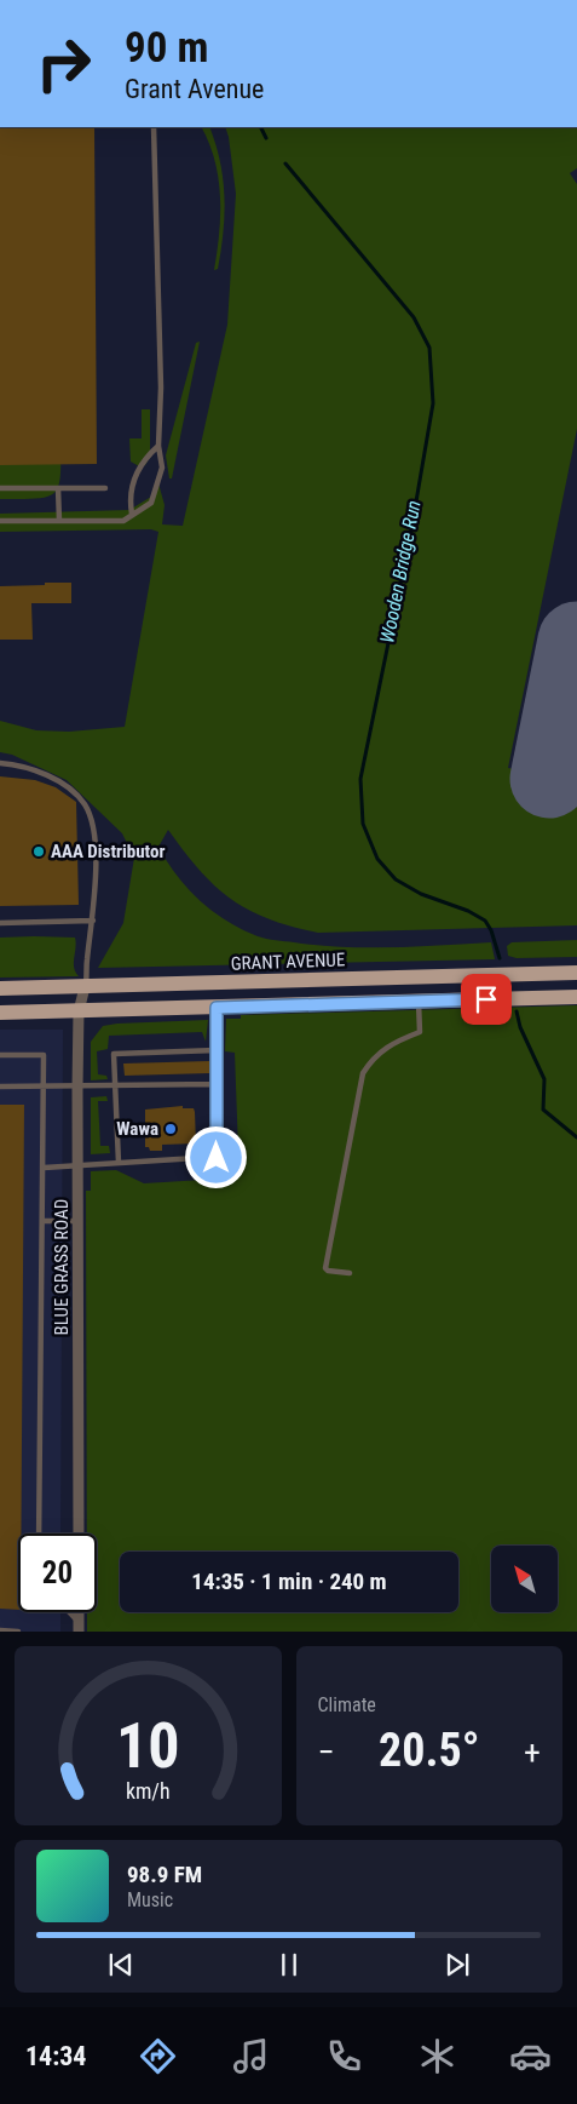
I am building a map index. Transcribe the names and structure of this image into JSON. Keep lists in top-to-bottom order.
{
  "streets": {
    "main road": ["GRANT AVENUE"],
    "street": ["BLUE GRASS ROAD"]
  },
  "crossings": [
    ["GRANT AVENUE", "BLUE GRASS ROAD"]
  ],
  "water": ["Wooden Bridge Run"],
  "places": ["AAA Distributor", "Wawa"],
  "north": "top left",
  "page": {
    "turn": ["90 m", "Grant Avenue"],
    "limit": "20",
    "trip": "14:35 · 1 min · 240 m",
    "tile": "Climate",
    "heat": ["−", "20.5°", "+"],
    "song": ["98.9 FM", "Music"],
    "tabs": "14:34",
    "gauge": ["10", "km/h"]
  }
}
